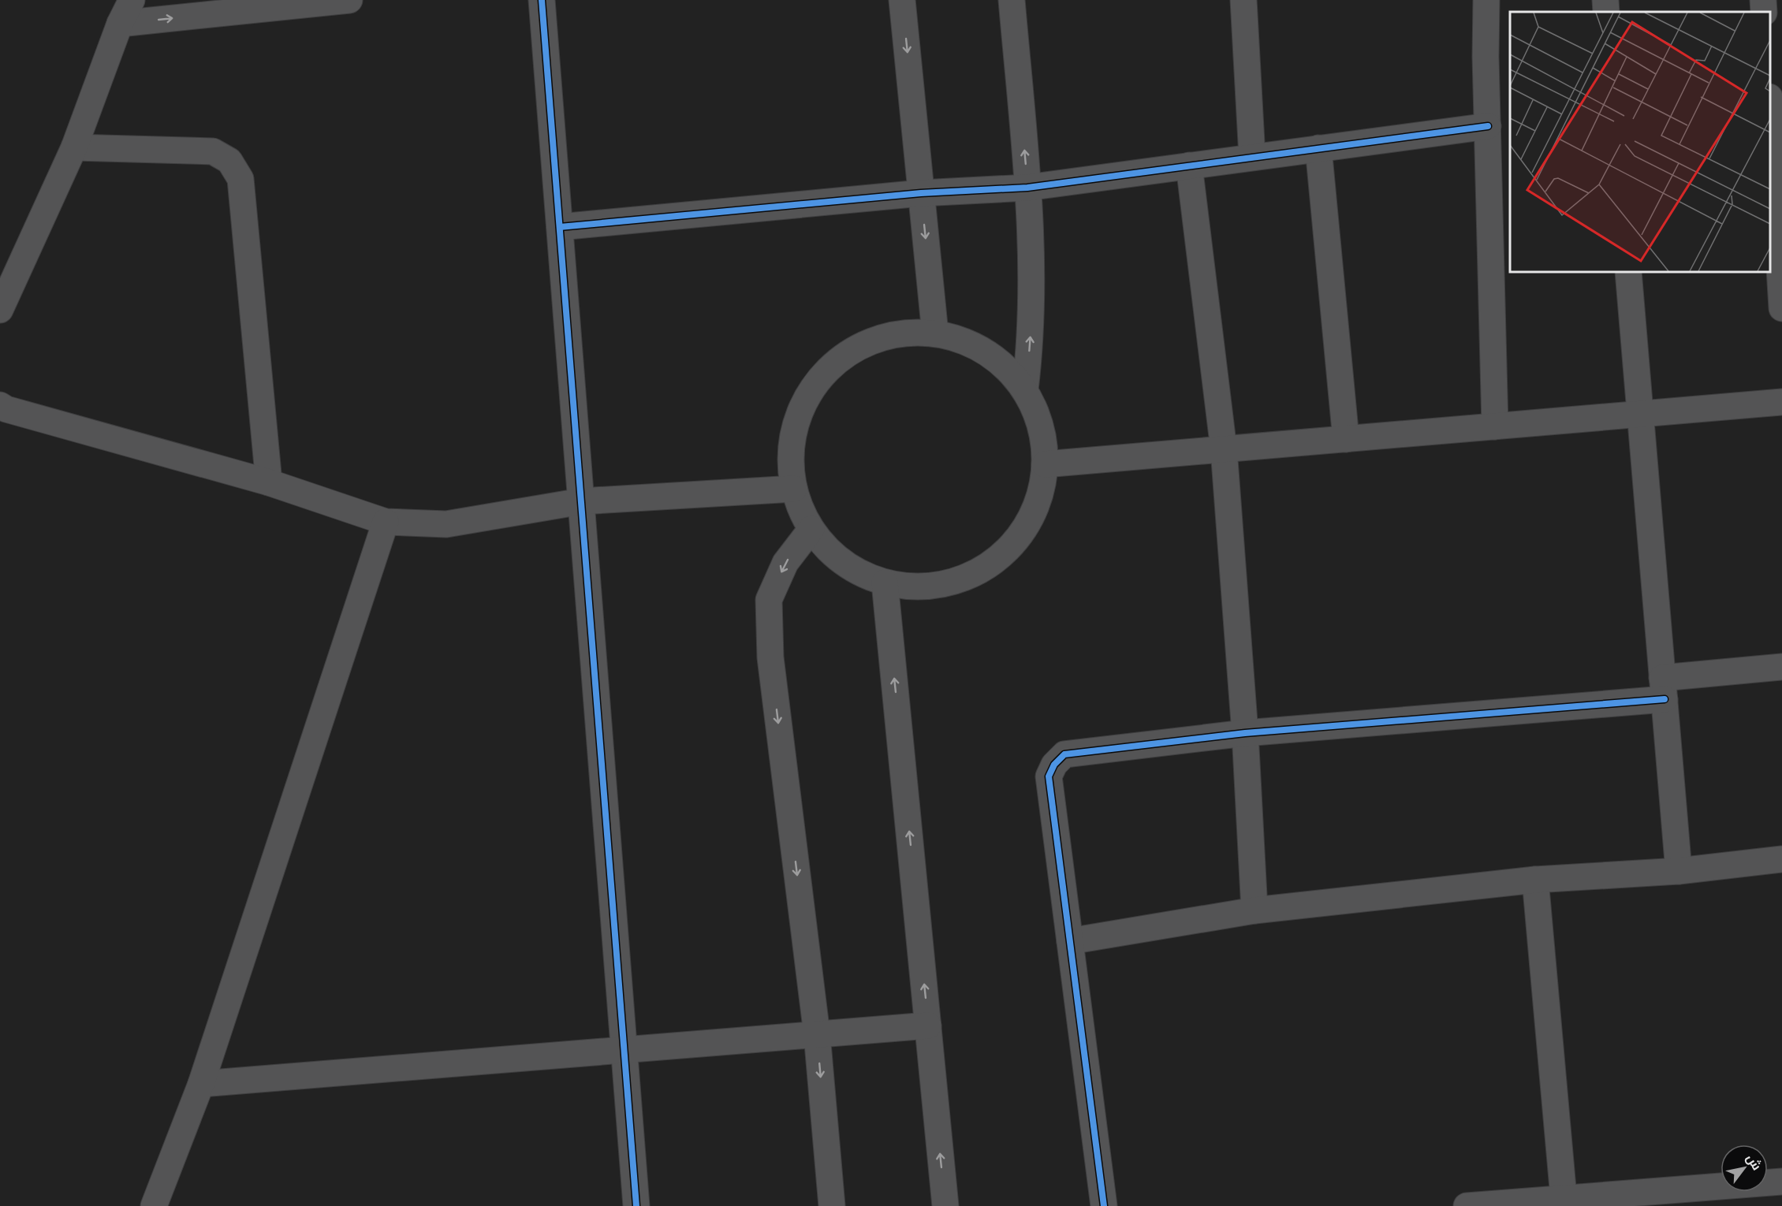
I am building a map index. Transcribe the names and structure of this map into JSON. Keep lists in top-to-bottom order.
{
  "north": "top right"
}
